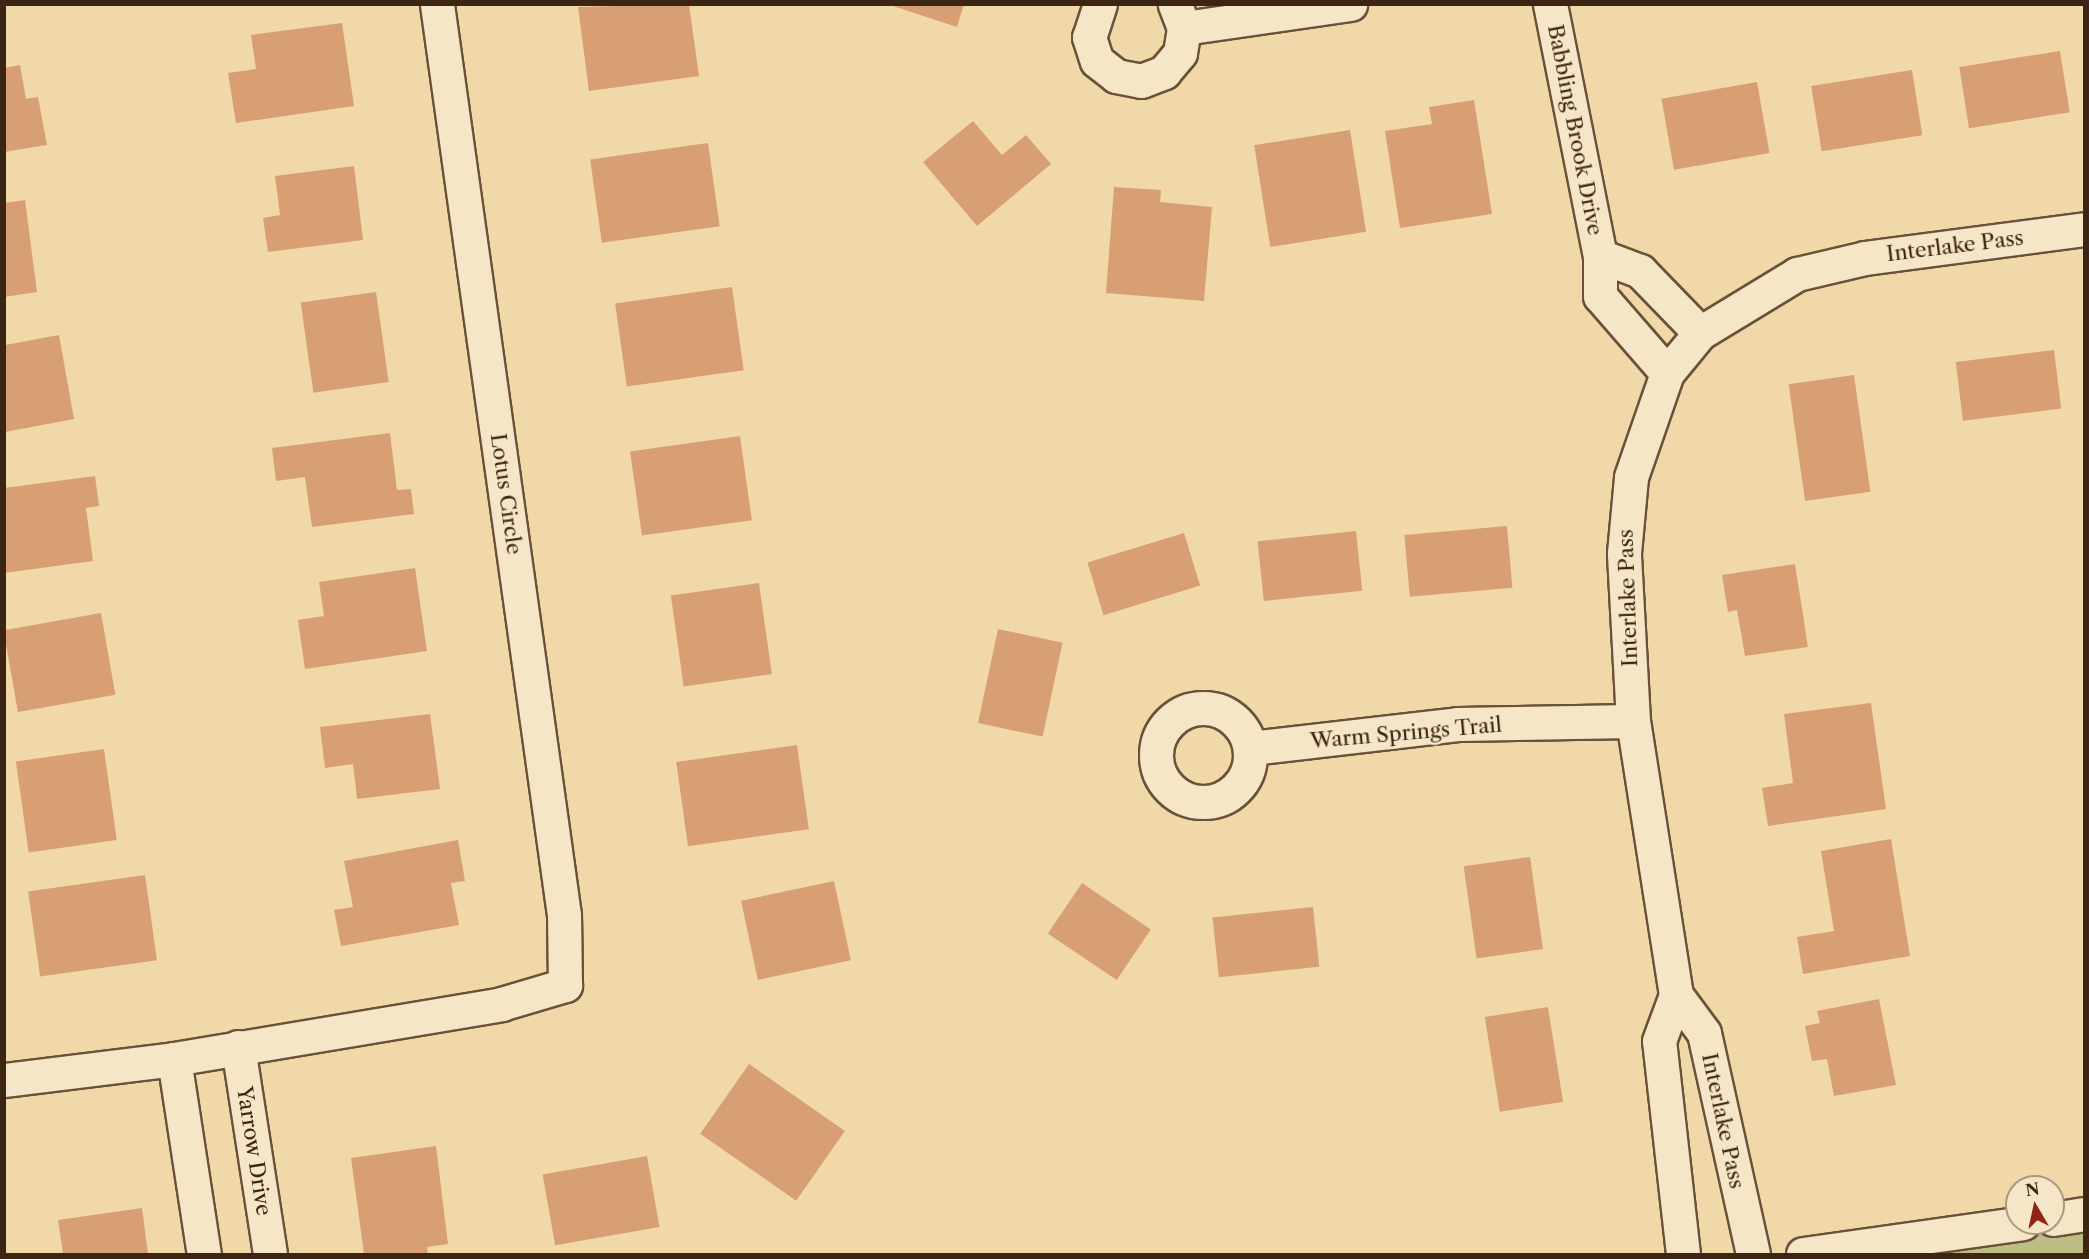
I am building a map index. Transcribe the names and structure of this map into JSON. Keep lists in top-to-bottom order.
{
  "streets": {
    "street": [
      "Babbling Brook Drive",
      "Interlake Pass",
      "Lotus Circle",
      "Warm Springs Trail",
      "Yarrow Drive"
    ]
  },
  "crossings": [
    ["Babbling Brook Drive", "Interlake Pass"],
    ["Interlake Pass", "Warm Springs Trail"],
    ["Lotus Circle", "Yarrow Drive"]
  ],
  "north": "top"
}
